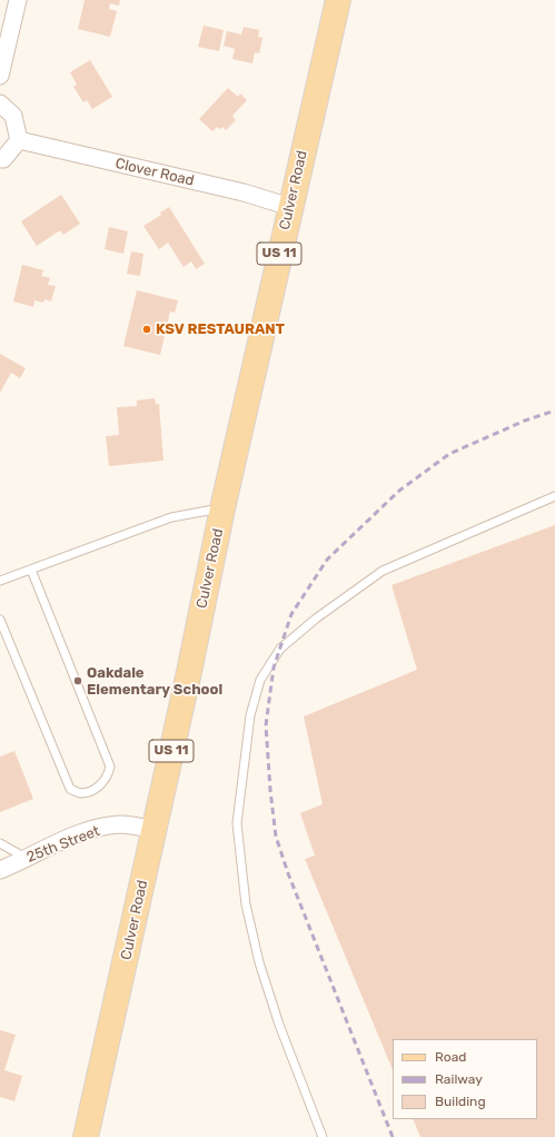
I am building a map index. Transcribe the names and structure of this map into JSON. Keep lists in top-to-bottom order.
{
  "streets": {
    "main road": ["Culver Road", "US 11"],
    "street": ["Clover Road", "25th Street"]
  },
  "crossings": [
    ["Clover Road", "Culver Road"],
    ["Culver Road", "25th Street"]
  ],
  "places": ["KSV RESTAURANT", "Oakdale Elementary School"],
  "legend": ["Road", "Railway", "Building"]
}
